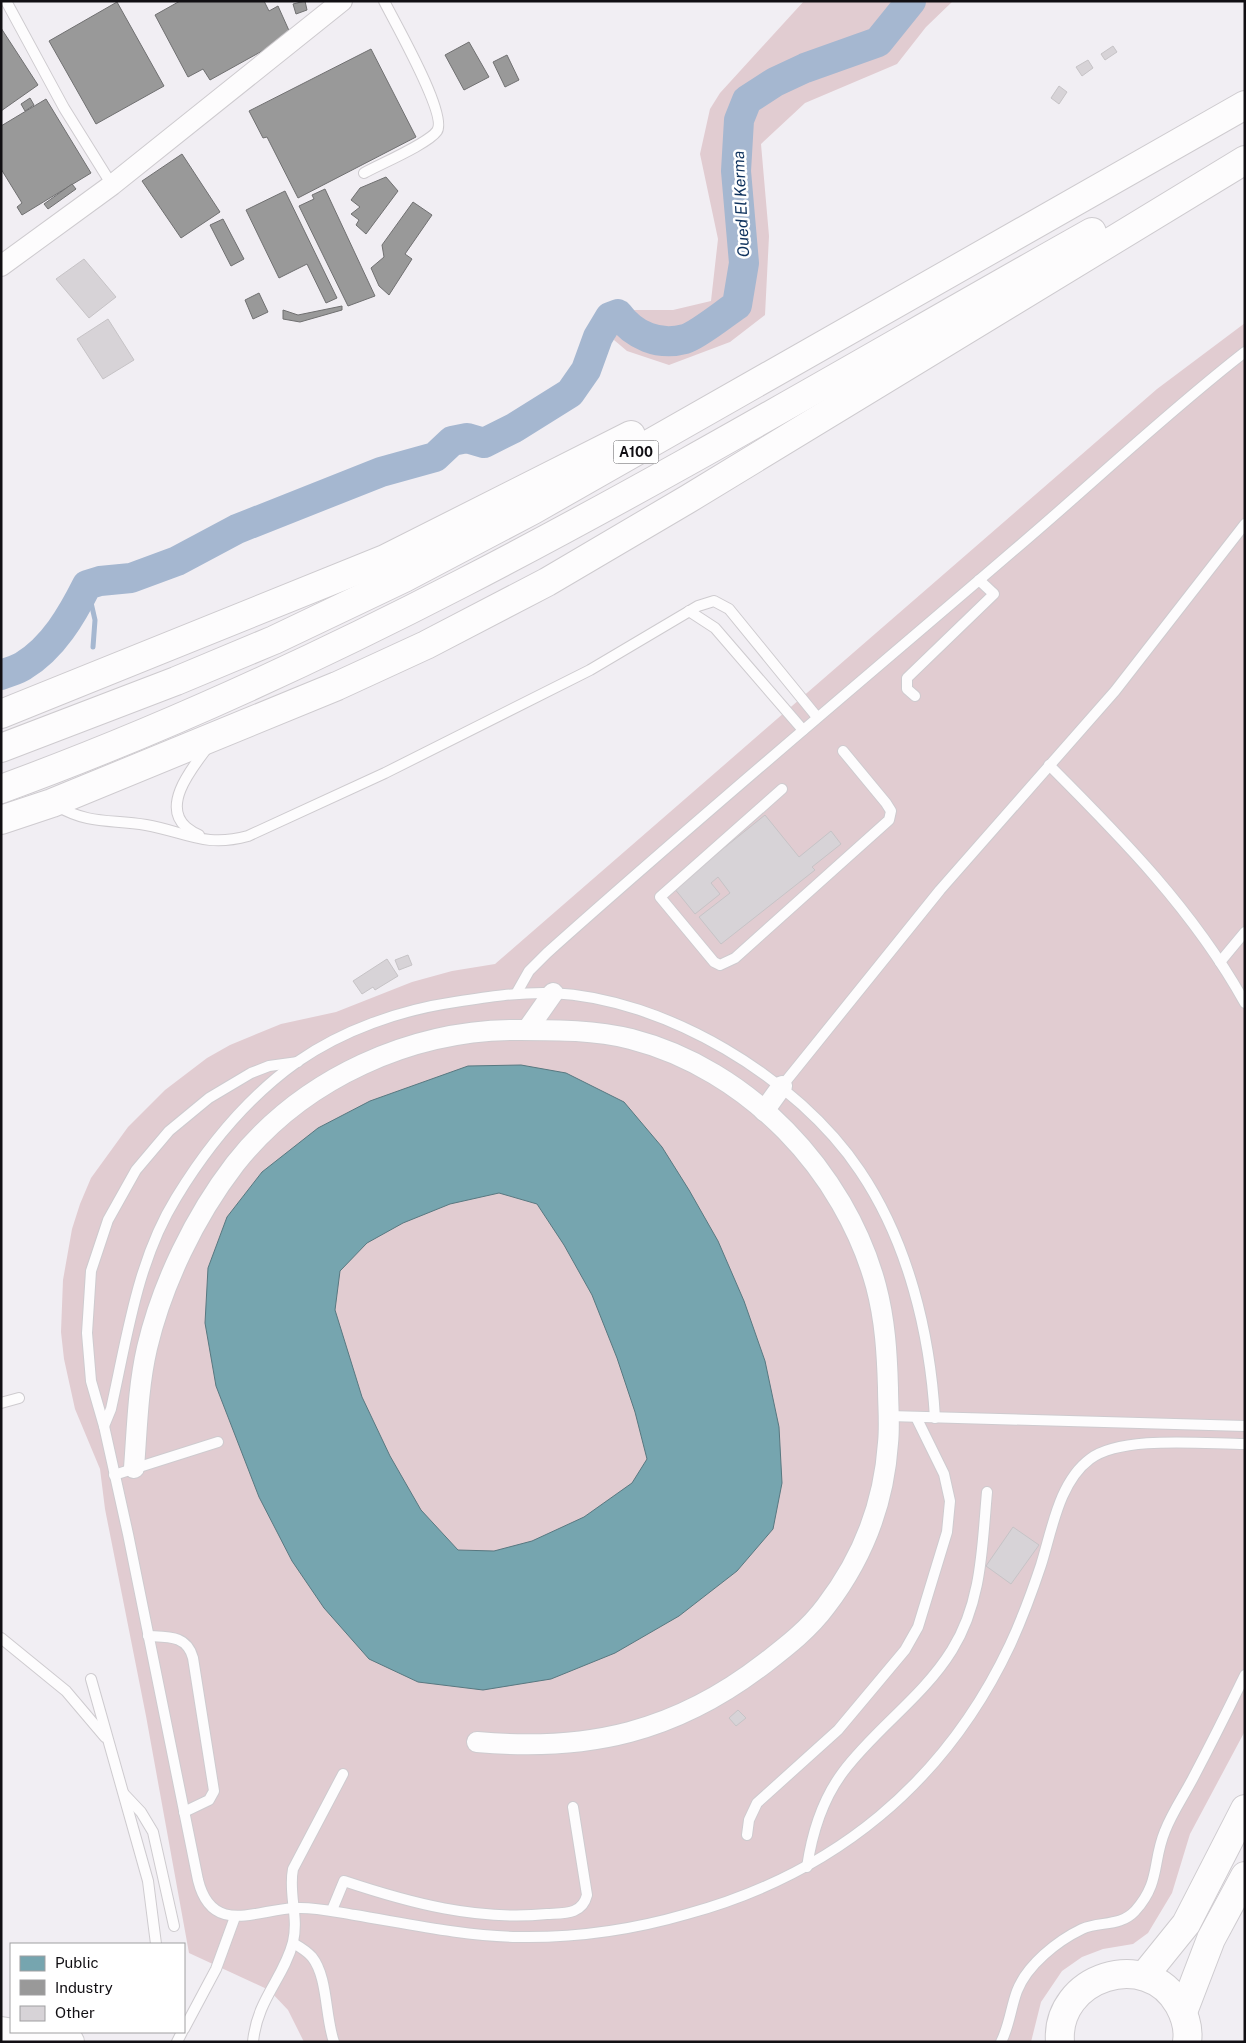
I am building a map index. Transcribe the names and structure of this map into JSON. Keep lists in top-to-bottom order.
{
  "streets": {
    "main road": ["A100"]
  },
  "water": ["Oued El Kerma"],
  "legend": ["Public", "Industry", "Other"]
}
